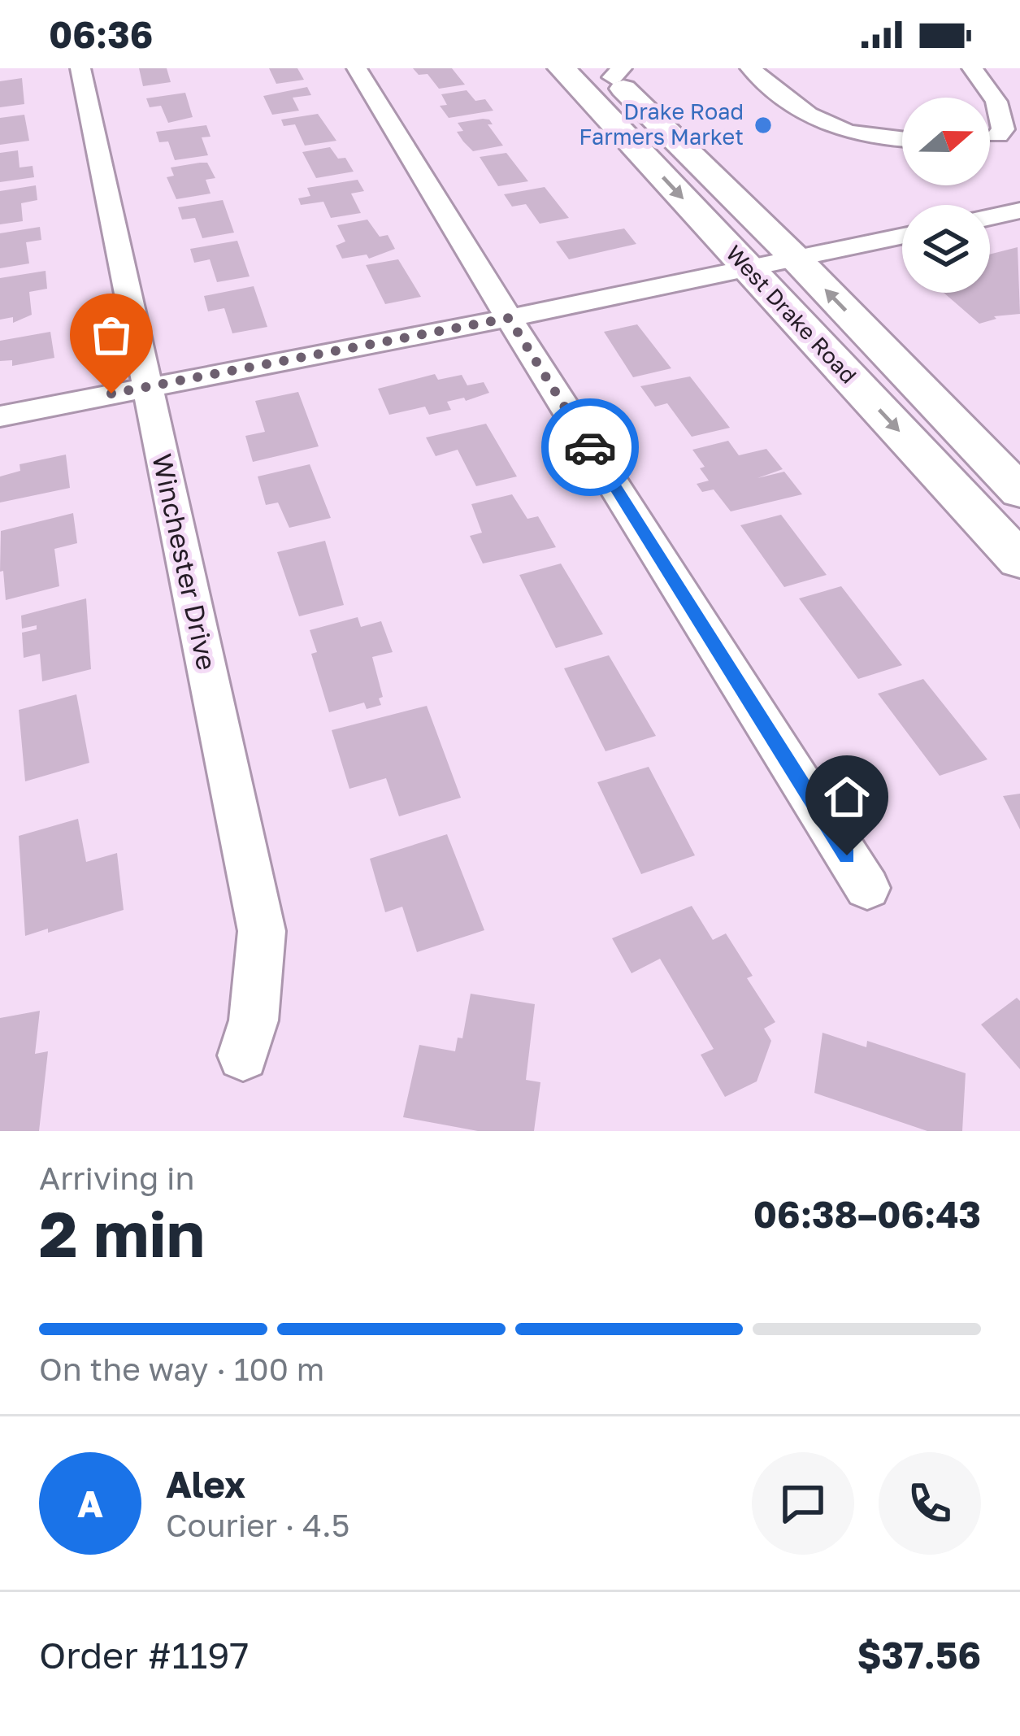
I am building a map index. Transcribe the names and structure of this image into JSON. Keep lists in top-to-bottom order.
{
  "streets": {
    "main road": ["West Drake Road"],
    "street": ["Winchester Drive"]
  },
  "places": ["Drake Road Farmers Market"],
  "north": "right",
  "page": {
    "status": "06:36",
    "heading": ["2 min", "Arriving in", "06:38–06:43"],
    "panel": [
      "Alex",
      "Courier · 4.5",
      "Order #1197",
      "$37.56"
    ],
    "bar": "On the way · 100 m",
    "round": "A"
  }
}
